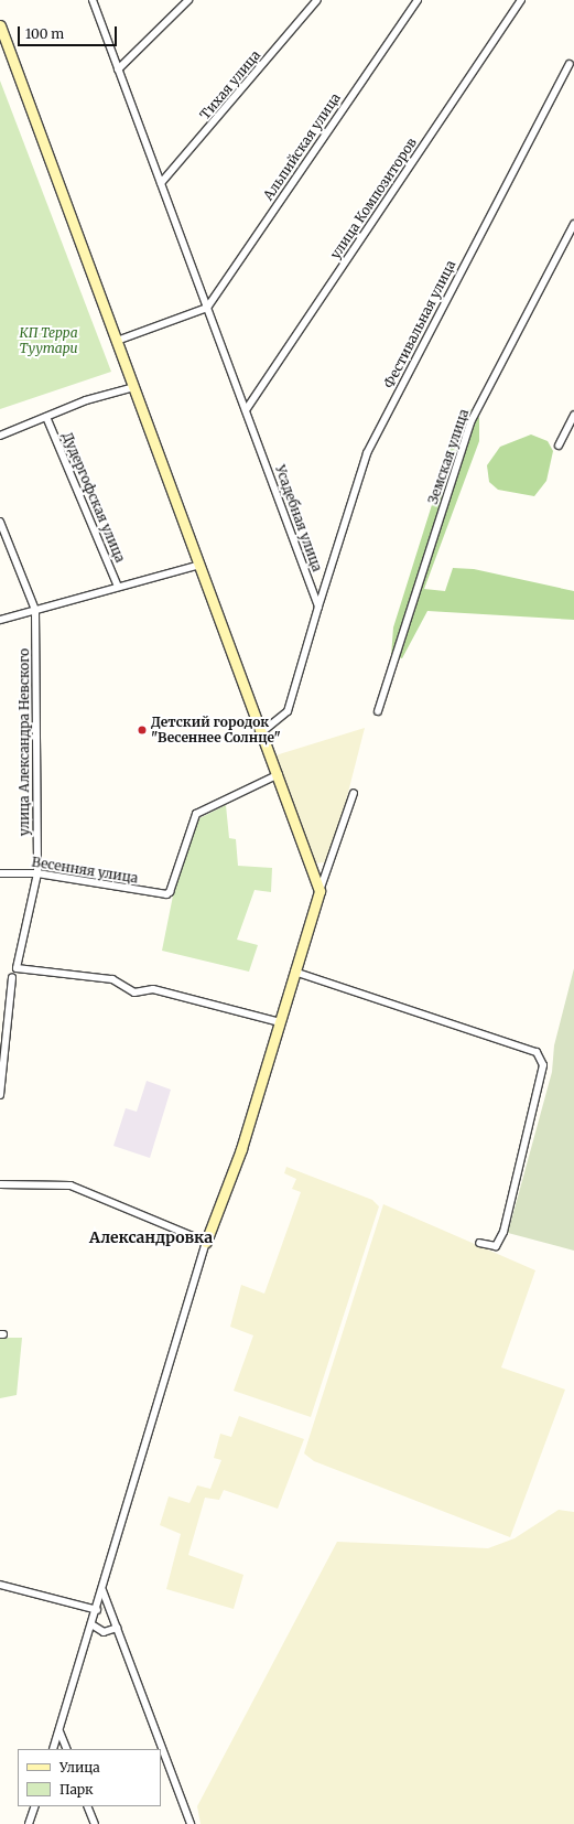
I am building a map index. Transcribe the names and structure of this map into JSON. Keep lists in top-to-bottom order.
{
  "streets": {
    "street": [
      "Тихая улица",
      "Альпийская улица",
      "улица Композиторов",
      "Фестивальная улица",
      "Земская улица",
      "Дудергофская улица",
      "Усадебная улица",
      "улица Александра Невского",
      "Весенняя улица"
    ]
  },
  "crossings": [
    ["Тихая улица", "Усадебная улица"],
    ["Альпийская улица", "Усадебная улица"],
    ["улица Композиторов", "Усадебная улица"],
    ["Фестивальная улица", "Усадебная улица"],
    ["улица Александра Невского", "Весенняя улица"]
  ],
  "districts": ["Александровка"],
  "parks": ["КП Терра Туутари"],
  "places": ["Детский городок \"Весеннее Солнце\""],
  "legend": ["Улица", "Парк"],
  "scale_bar": "100 m"
}
